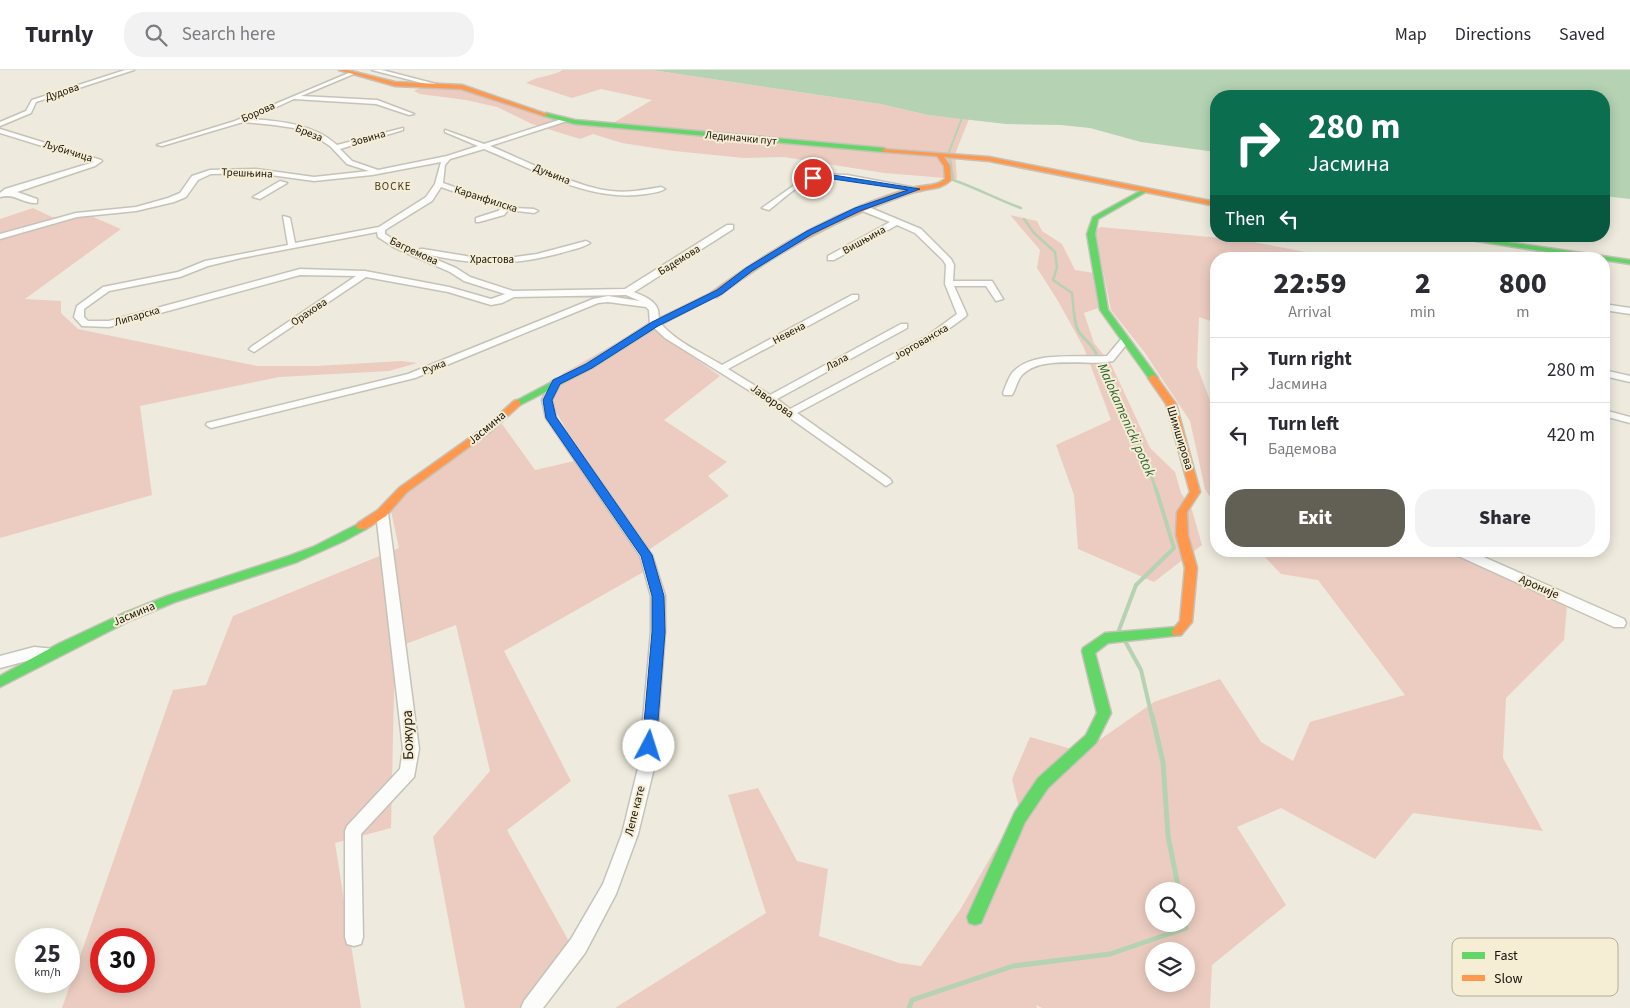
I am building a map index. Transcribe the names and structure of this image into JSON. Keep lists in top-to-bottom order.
{
  "streets": {
    "street": [
      "Дудова",
      "Борова",
      "Бреза",
      "Зовина",
      "Лединачки пут",
      "Љубичица",
      "Трешњина",
      "Дуњина",
      "Каранфилска",
      "Вишњина",
      "Багремова",
      "Храстова",
      "Бадемова",
      "Орахова",
      "Липарска",
      "Невена",
      "Јоргованска",
      "Лала",
      "Ружа",
      "Јаворова",
      "Јасмина",
      "Шимширова",
      "Ароније",
      "Божура",
      "Лепе кате"
    ]
  },
  "crossings": [
    ["Борова", "Бреза"],
    ["Борова", "Лединачки пут"],
    ["Бреза", "Зовина"],
    ["Бреза", "Трешњина"],
    ["Лединачки пут", "Јасмина"],
    ["Лединачки пут", "Шимширова"],
    ["Трешњина", "Багремова"],
    ["Каранфилска", "Багремова"],
    ["Вишњина", "Јоргованска"],
    ["Багремова", "Храстова"],
    ["Багремова", "Бадемова"],
    ["Багремова", "Липарска"],
    ["Багремова", "Ружа"],
    ["Орахова", "Липарска"],
    ["Невена", "Јаворова"],
    ["Јоргованска", "Јаворова"],
    ["Јоргованска", "Јасмина"],
    ["Лала", "Јаворова"],
    ["Јаворова", "Јасмина"],
    ["Јасмина", "Божура"],
    ["Јасмина", "Лепе кате"]
  ],
  "districts": ["BOCKE"],
  "water": ["Malokamenicki potok"],
  "legend": ["Fast", "Slow"],
  "page": {
    "header": "Turnly",
    "search": "Search here",
    "nav": ["Map", "Directions", "Saved"],
    "turn": ["280 m", "Јасмина"],
    "then": "Then",
    "eta": [
      "22:59",
      "Arrival",
      "2",
      "min",
      "800",
      "m"
    ],
    "list": [
      {
        "name": "Turn right",
        "note": "Јасмина",
        "value": "280 m"
      },
      {
        "name": "Turn left",
        "note": "Бадемова",
        "value": "420 m"
      }
    ],
    "buttons": ["Exit", "Share"],
    "speed": "25 km/h",
    "limit": "30"
  }
}
